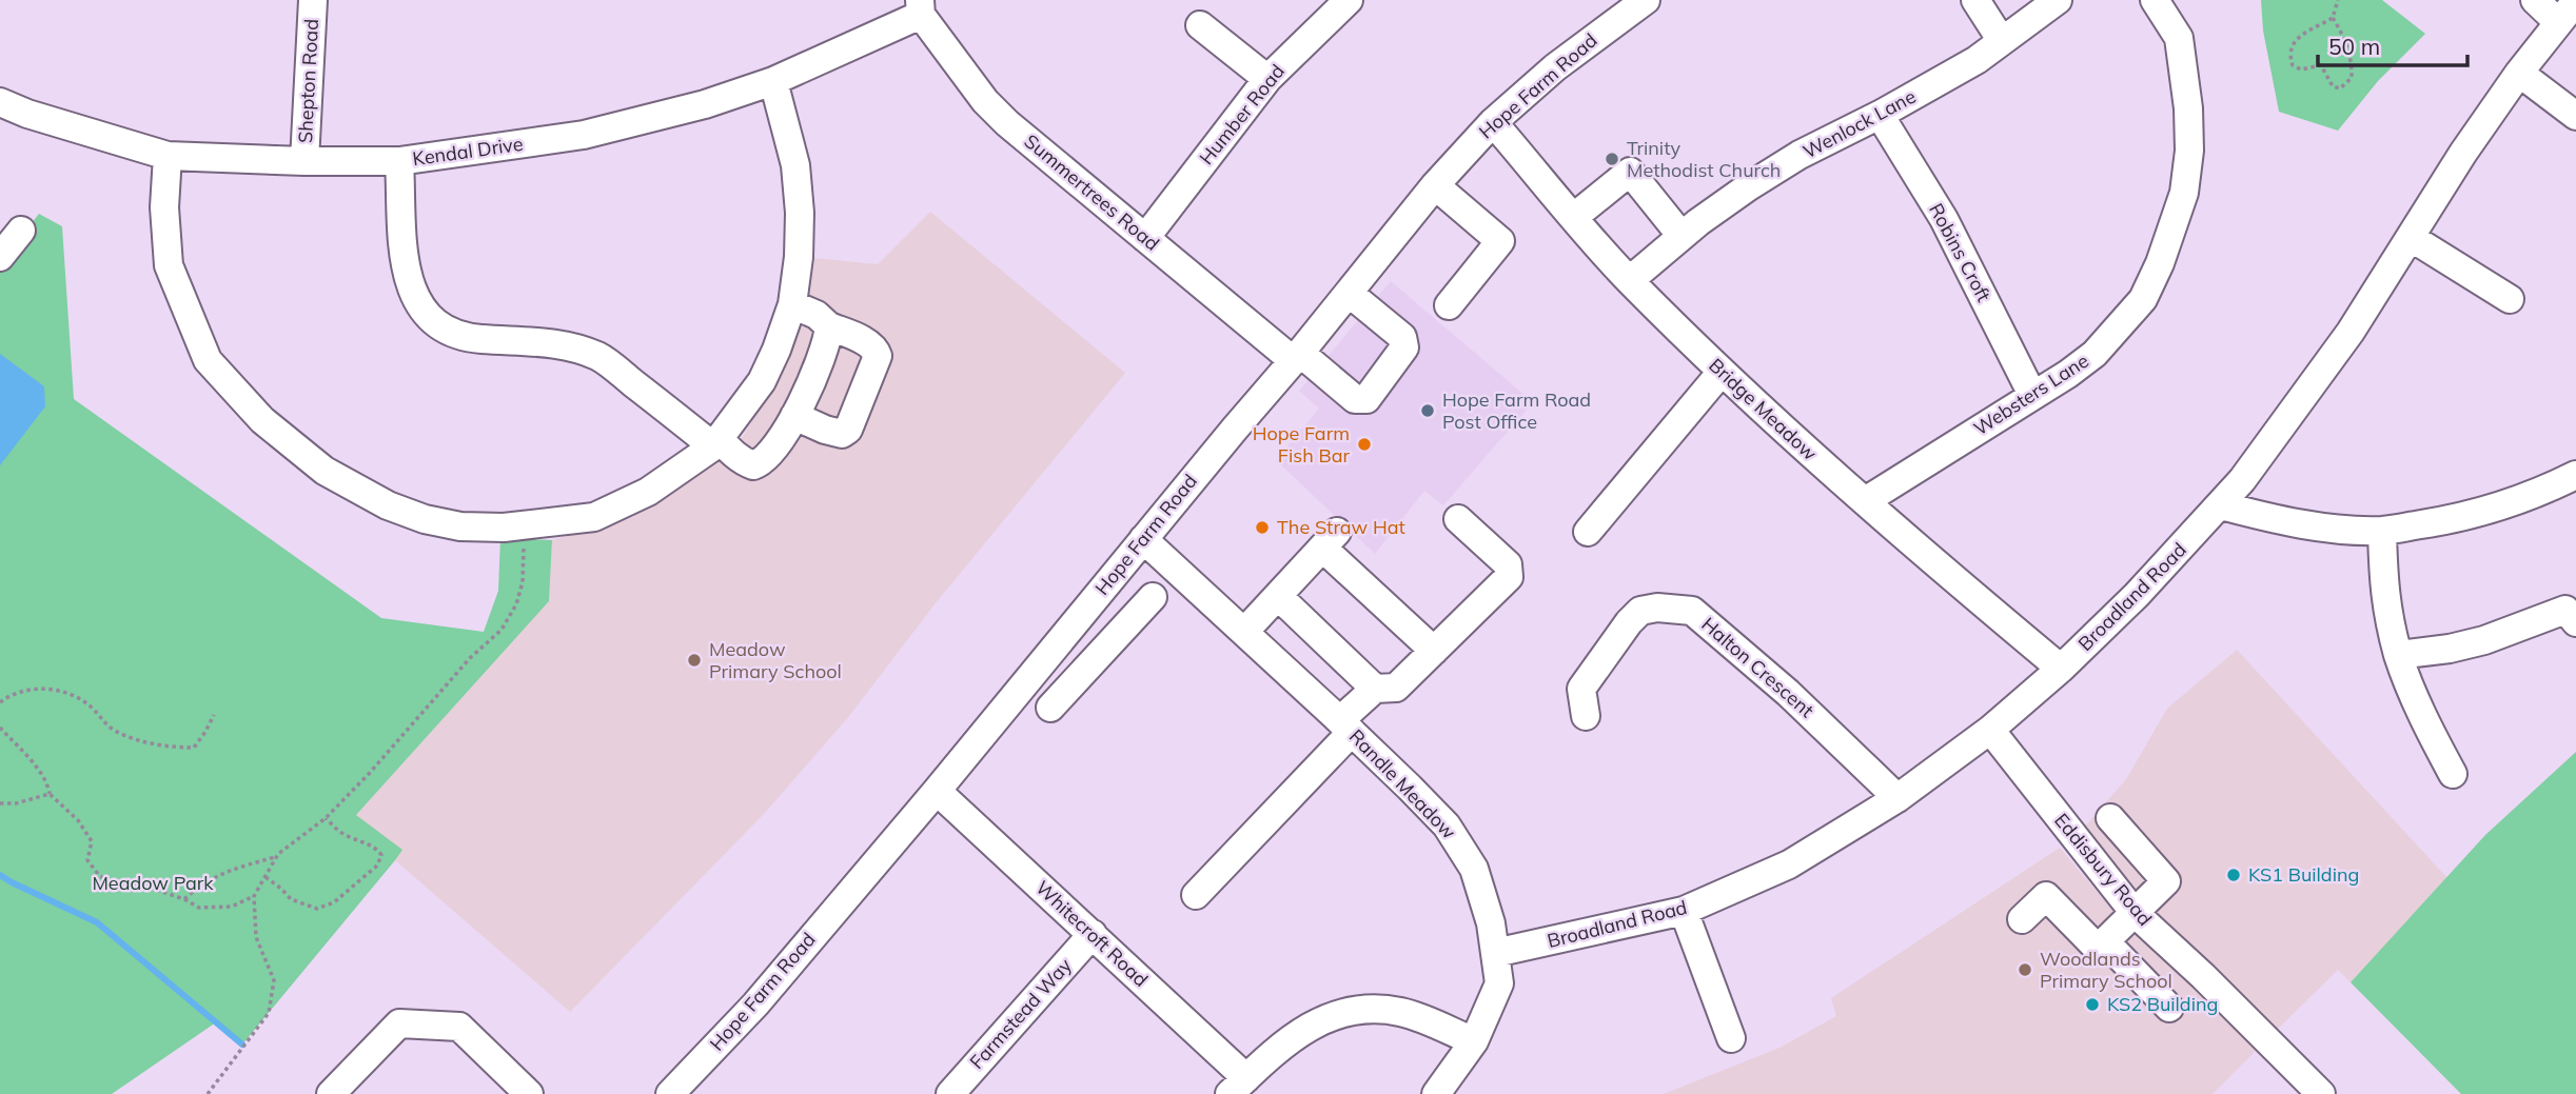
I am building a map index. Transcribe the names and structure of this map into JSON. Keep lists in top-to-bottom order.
{
  "streets": {
    "street": [
      "Shepton Road",
      "Hope Farm Road",
      "Humber Road",
      "Wenlock Lane",
      "Kendal Drive",
      "Summertrees Road",
      "Robins Croft",
      "Websters Lane",
      "Bridge Meadow",
      "Broadland Road",
      "Halton Crescent",
      "Randle Meadow",
      "Eddisbury Road",
      "Whitecroft Road",
      "Farmstead Way"
    ]
  },
  "crossings": [
    ["Shepton Road", "Kendal Drive"],
    ["Hope Farm Road", "Summertrees Road"],
    ["Hope Farm Road", "Bridge Meadow"],
    ["Hope Farm Road", "Randle Meadow"],
    ["Hope Farm Road", "Whitecroft Road"],
    ["Humber Road", "Summertrees Road"],
    ["Wenlock Lane", "Robins Croft"],
    ["Wenlock Lane", "Bridge Meadow"],
    ["Kendal Drive", "Summertrees Road"],
    ["Robins Croft", "Websters Lane"],
    ["Websters Lane", "Bridge Meadow"],
    ["Bridge Meadow", "Broadland Road"],
    ["Broadland Road", "Halton Crescent"],
    ["Broadland Road", "Randle Meadow"],
    ["Broadland Road", "Eddisbury Road"],
    ["Whitecroft Road", "Farmstead Way"]
  ],
  "parks": ["Meadow Park"],
  "places": [
    "Trinity Methodist Church",
    "Hope Farm Road Post Office",
    "Hope Farm Fish Bar",
    "The Straw Hat",
    "Meadow Primary School",
    "KS1 Building",
    "Woodlands Primary School",
    "KS2 Building"
  ],
  "scale_bar": "50 m"
}
